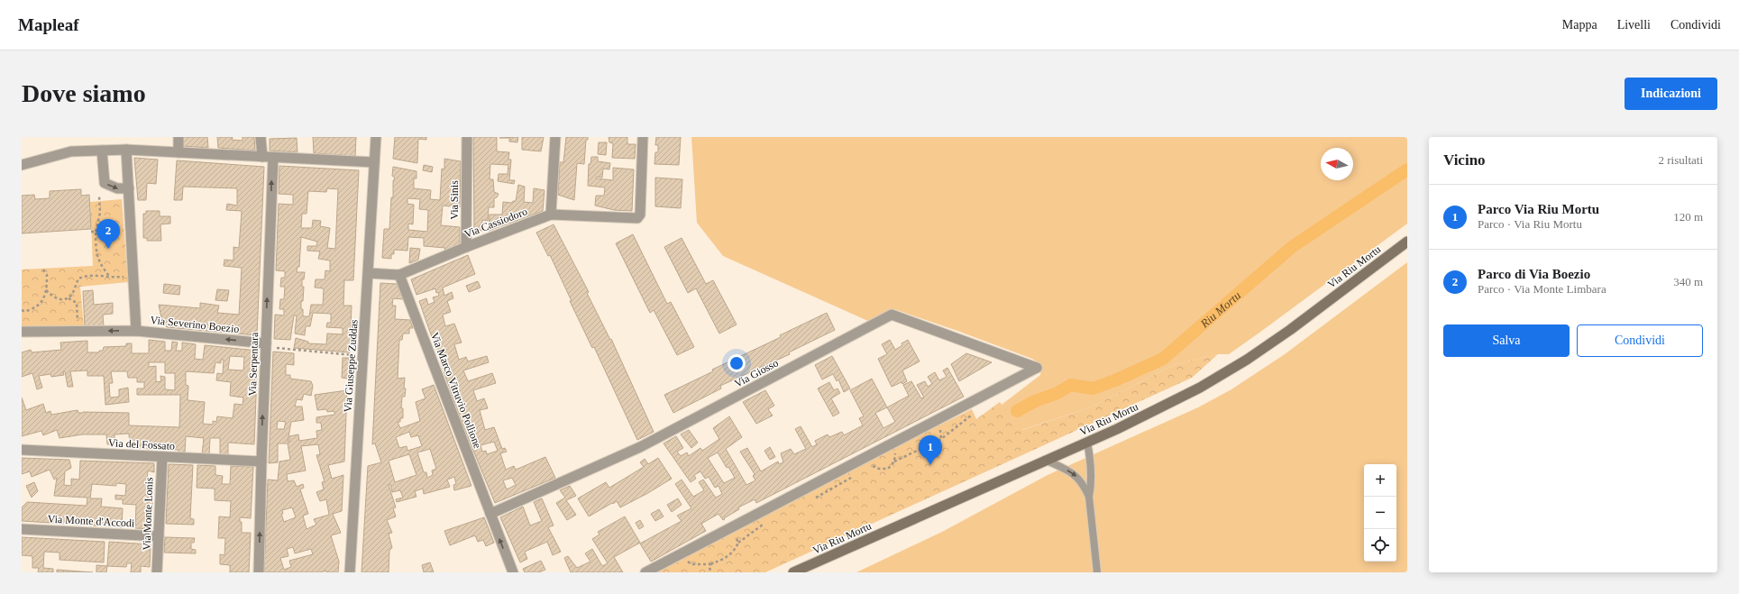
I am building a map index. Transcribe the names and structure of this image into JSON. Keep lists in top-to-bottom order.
{
  "streets": {
    "main road": ["Via Riu Mortu"],
    "street": [
      "Via Sinis",
      "Via Cassiodoro",
      "Via Severino Boezio",
      "Via Serpentara",
      "Via Giuseppe Zuddas",
      "Via Giosso",
      "Via Marco Vitruvio Pollione",
      "Via del Fossato",
      "Via Monte Lonis",
      "Via Monte d'Accodi"
    ]
  },
  "crossings": [
    ["Via Sinis", "Via Cassiodoro"],
    ["Via Cassiodoro", "Via Giuseppe Zuddas"],
    ["Via Cassiodoro", "Via Marco Vitruvio Pollione"],
    ["Via Severino Boezio", "Via Serpentara"],
    ["Via Serpentara", "Via del Fossato"],
    ["Via Giosso", "Via Marco Vitruvio Pollione"],
    ["Via del Fossato", "Via Monte Lonis"],
    ["Via Monte Lonis", "Via Monte d'Accodi"]
  ],
  "one_way": ["Via Severino Boezio", "Via Serpentara"],
  "water": ["Riu Mortu"],
  "north": "left",
  "page": {
    "header": "Mapleaf",
    "nav": ["Mappa", "Livelli", "Condividi"],
    "buttons": [
      "Indicazioni",
      ["Salva", "Condividi"]
    ],
    "title": "Dove siamo",
    "heading": ["Vicino", "2 risultati"],
    "list": [
      {
        "mark": "1",
        "name": "Parco Via Riu Mortu",
        "note": "Parco · Via Riu Mortu",
        "value": "120 m"
      },
      {
        "mark": "2",
        "name": "Parco di Via Boezio",
        "note": "Parco · Via Monte Limbara",
        "value": "340 m"
      }
    ],
    "pins": ["2", "1"],
    "map_buttons": ["+", "−"]
  }
}
